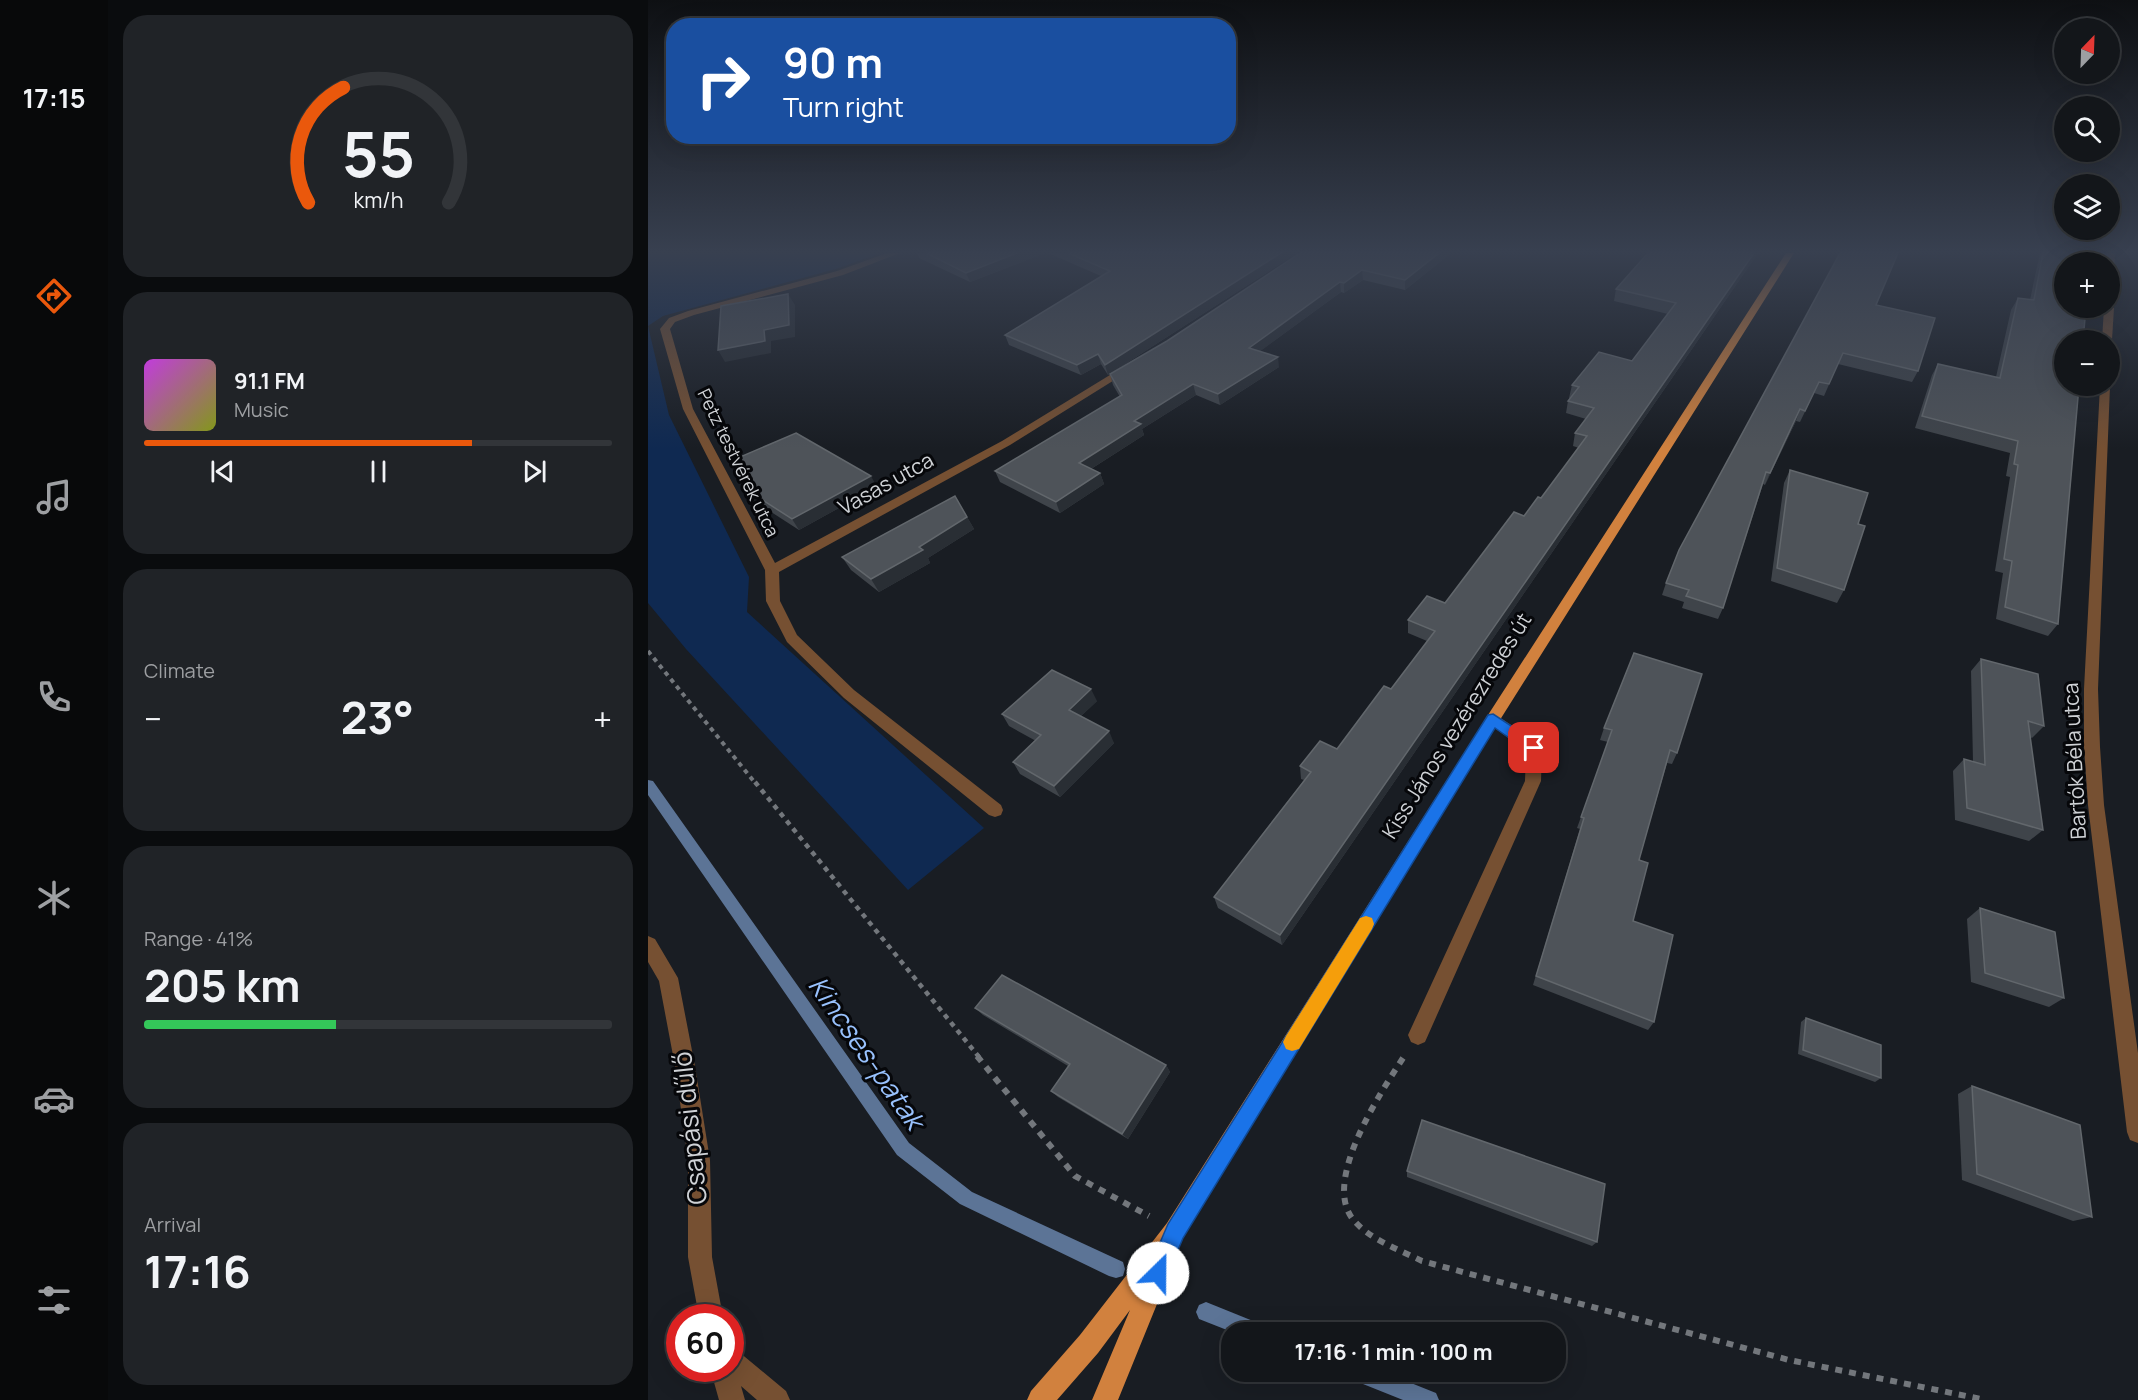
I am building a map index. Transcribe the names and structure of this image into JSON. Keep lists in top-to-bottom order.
{
  "streets": {
    "main road": ["Kiss János vezérezredes út"],
    "street": [
      "Petz testvérek utca",
      "Vasas utca",
      "Bartók Béla utca",
      "Csapási dűlő"
    ]
  },
  "crossings": [
    ["Petz testvérek utca", "Vasas utca"]
  ],
  "water": ["Kincses-patak"],
  "north": "top right",
  "page": {
    "tabs": "17:15",
    "map_buttons": ["+", "−"],
    "turn": ["90 m", "Turn right"],
    "song": ["91.1 FM", "Music"],
    "tile": [
      "Climate",
      ["Range · 41%", "205 km"],
      ["Arrival", "17:16"]
    ],
    "heat": ["−", "23°", "+"],
    "limit": "60",
    "trip": "17:16 · 1 min · 100 m",
    "gauge": ["55", "km/h"]
  }
}
